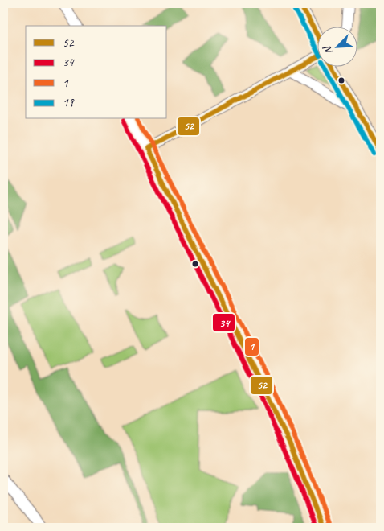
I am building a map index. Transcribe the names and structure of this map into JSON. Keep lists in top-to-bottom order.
{
  "lines": [
    "transit line 52",
    "transit line 19",
    "transit line 1",
    "transit line 34"
  ],
  "legend": [
    "52",
    "34",
    "1",
    "19"
  ],
  "north": "bottom left"
}
